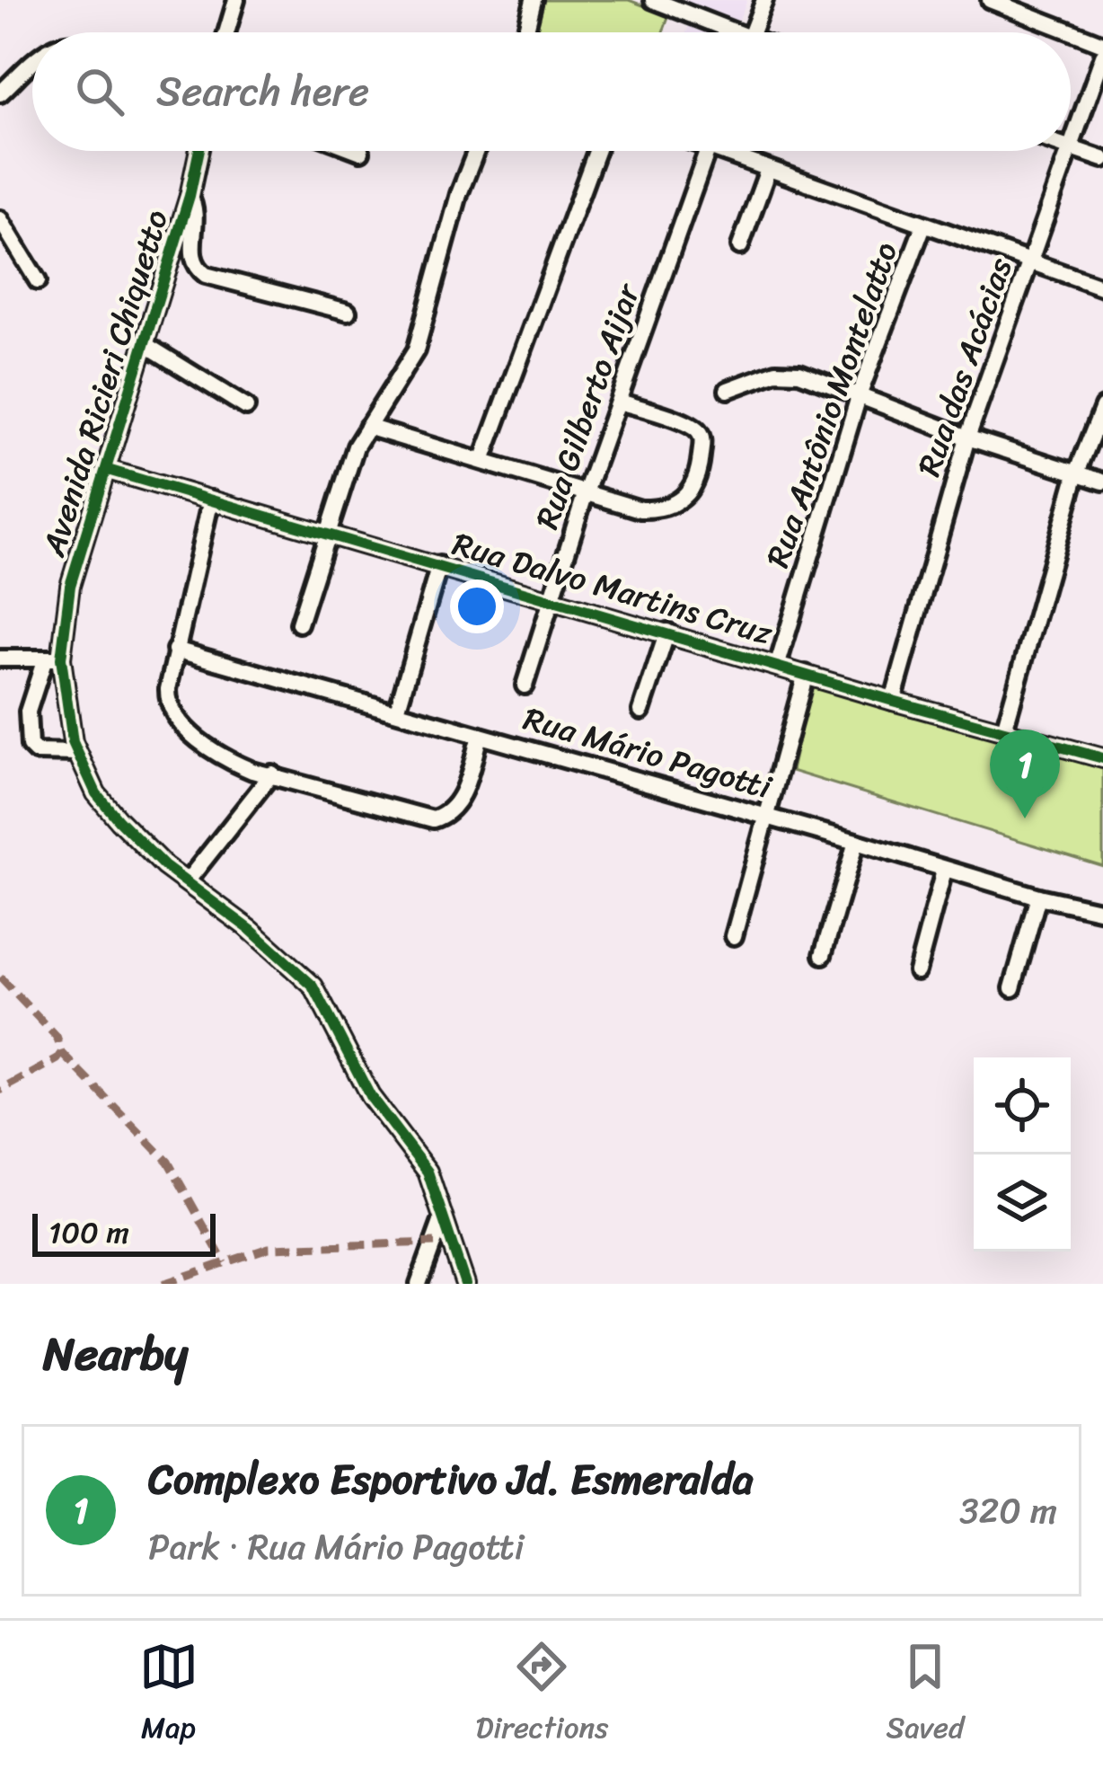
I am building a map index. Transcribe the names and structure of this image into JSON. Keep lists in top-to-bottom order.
{
  "streets": {
    "street": [
      "Rua das Acácias",
      "Avenida Ricieri Chiquetto",
      "Rua Antônio Montelatto",
      "Rua Gilberto Aijar",
      "Rua Dalvo Martins Cruz",
      "Rua Mário Pagotti"
    ]
  },
  "crossings": [
    ["Rua das Acácias", "Rua Dalvo Martins Cruz"],
    ["Avenida Ricieri Chiquetto", "Rua Dalvo Martins Cruz"],
    ["Rua Antônio Montelatto", "Rua Dalvo Martins Cruz"],
    ["Rua Gilberto Aijar", "Rua Dalvo Martins Cruz"]
  ],
  "scale_bar": "100 m",
  "page": {
    "search": "Search here",
    "pins": "1",
    "scale": "100 m",
    "heading": "Nearby",
    "list": [
      {
        "mark": "1",
        "name": "Complexo Esportivo Jd. Esmeralda",
        "note": "Park · Rua Mário Pagotti",
        "value": "320 m"
      }
    ],
    "nav": ["Map", "Directions", "Saved"]
  }
}
